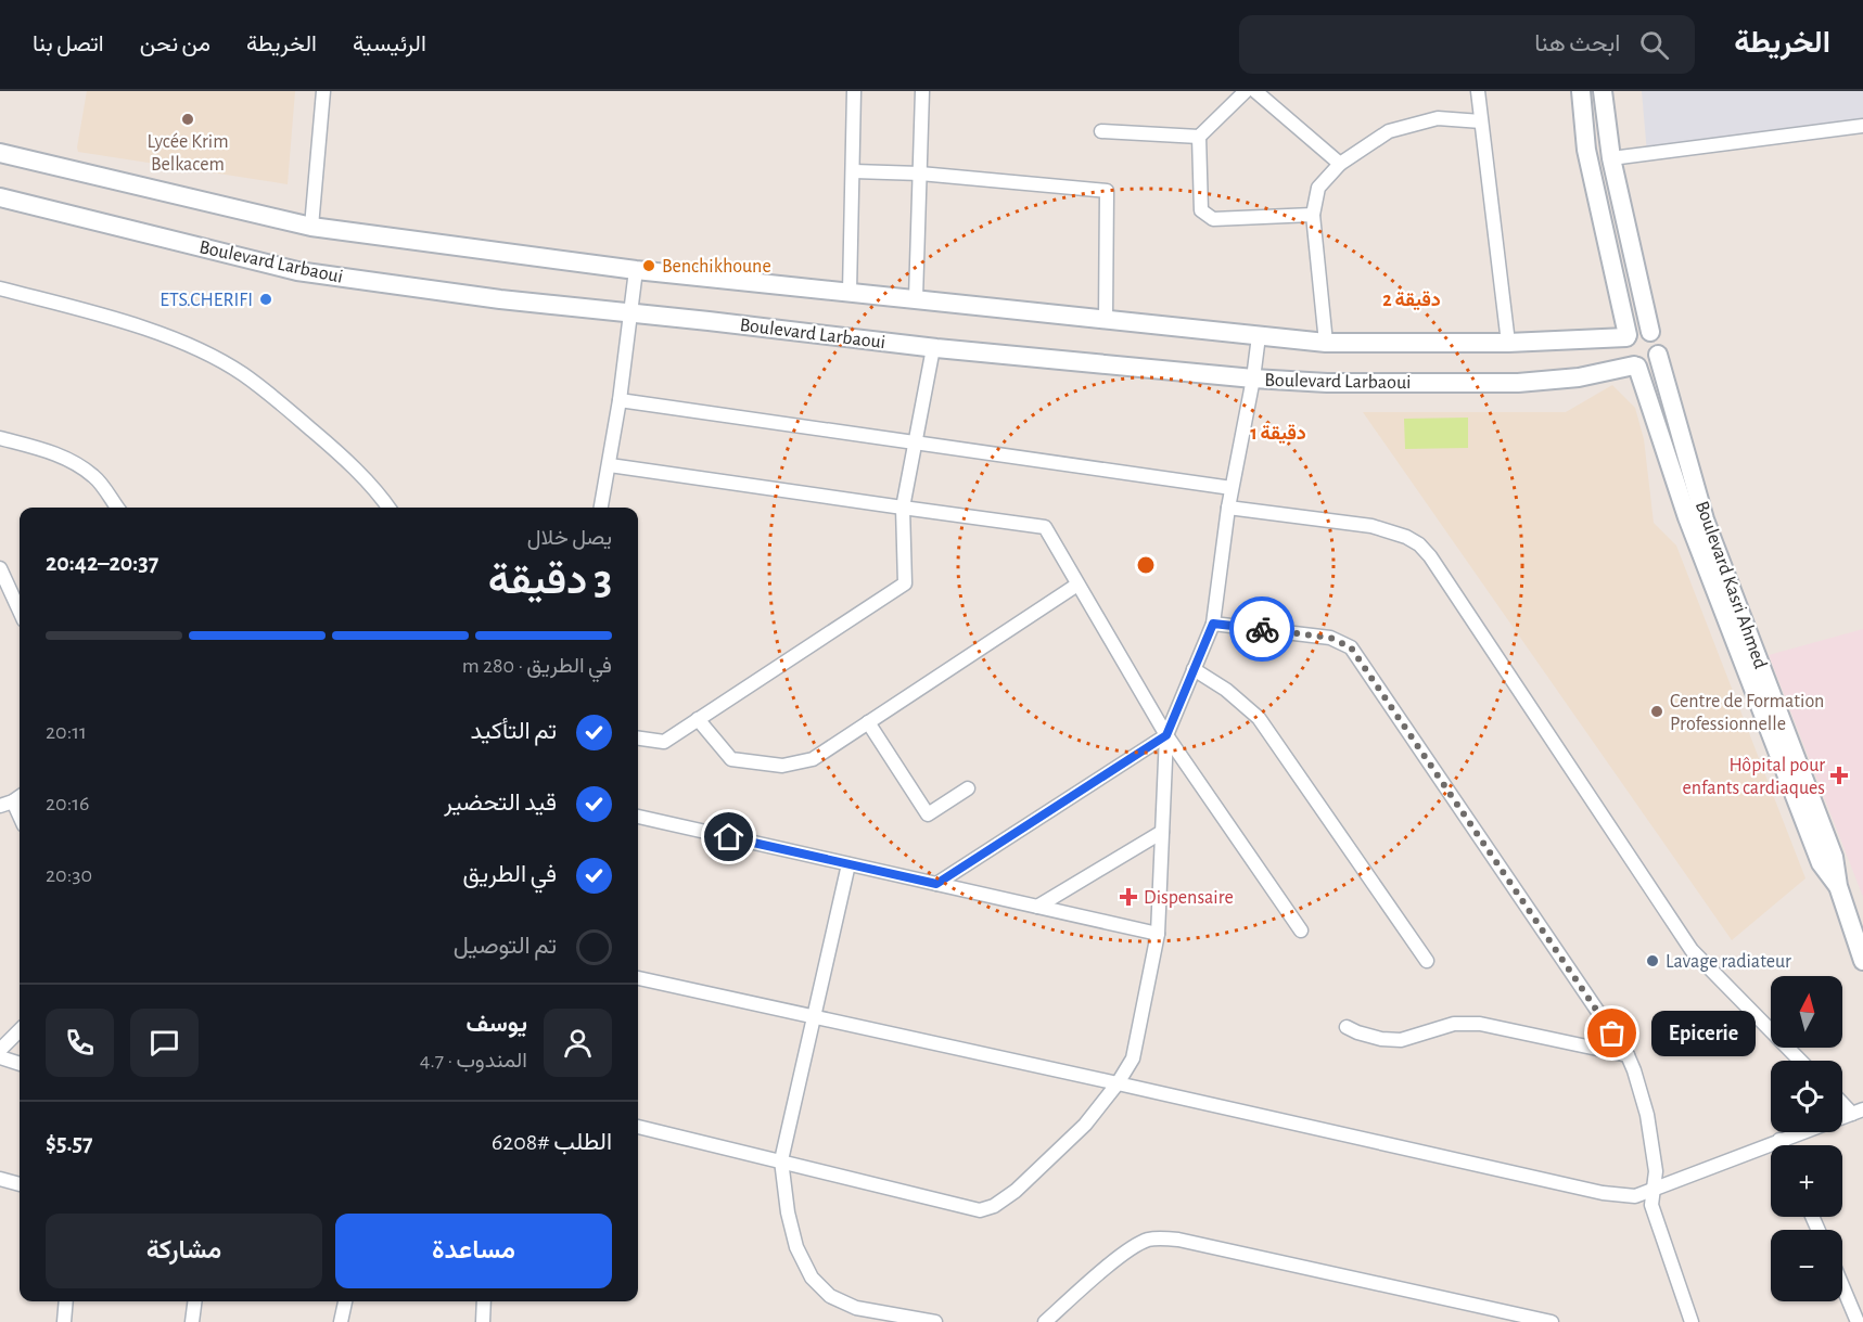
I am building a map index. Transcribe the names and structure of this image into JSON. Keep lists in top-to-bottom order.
{
  "streets": {
    "main road": ["Boulevard Larbaoui", "Boulevard Kasri Ahmed"]
  },
  "crossings": [
    ["Boulevard Larbaoui", "Boulevard Kasri Ahmed"]
  ],
  "places": {
    "other": [
      "Lycée Krim Belkacem",
      "Benchikhoune",
      "ETS.CHERIFI",
      "Centre de Formation Professionnelle",
      "Lavage radiateur",
      "Epicerie"
    ],
    "health": ["Hôpital pour enfants cardiaques", "Dispensaire"]
  },
  "north": "top",
  "page": {
    "header": "الخريطة",
    "search": "ابحث هنا",
    "nav": [
      "الرئيسية",
      "الخريطة",
      "من نحن",
      "اتصل بنا"
    ],
    "heading": ["3 دقيقة", "يصل خلال", "20:37–20:42"],
    "panel": [
      "يوسف",
      "المندوب · 4.7",
      "الطلب #6208",
      "$5.57"
    ],
    "bar": "في الطريق · 280 m",
    "list": [
      ["تم التأكيد", "20:11"],
      ["قيد التحضير", "20:16"],
      ["في الطريق", "20:30"],
      "تم التوصيل"
    ],
    "map_buttons": ["+", "−"],
    "bubble": "Epicerie",
    "buttons": ["مساعدة", "مشاركة"]
  },
  "rings": ["2 دقيقة", "1 دقيقة"]
}
